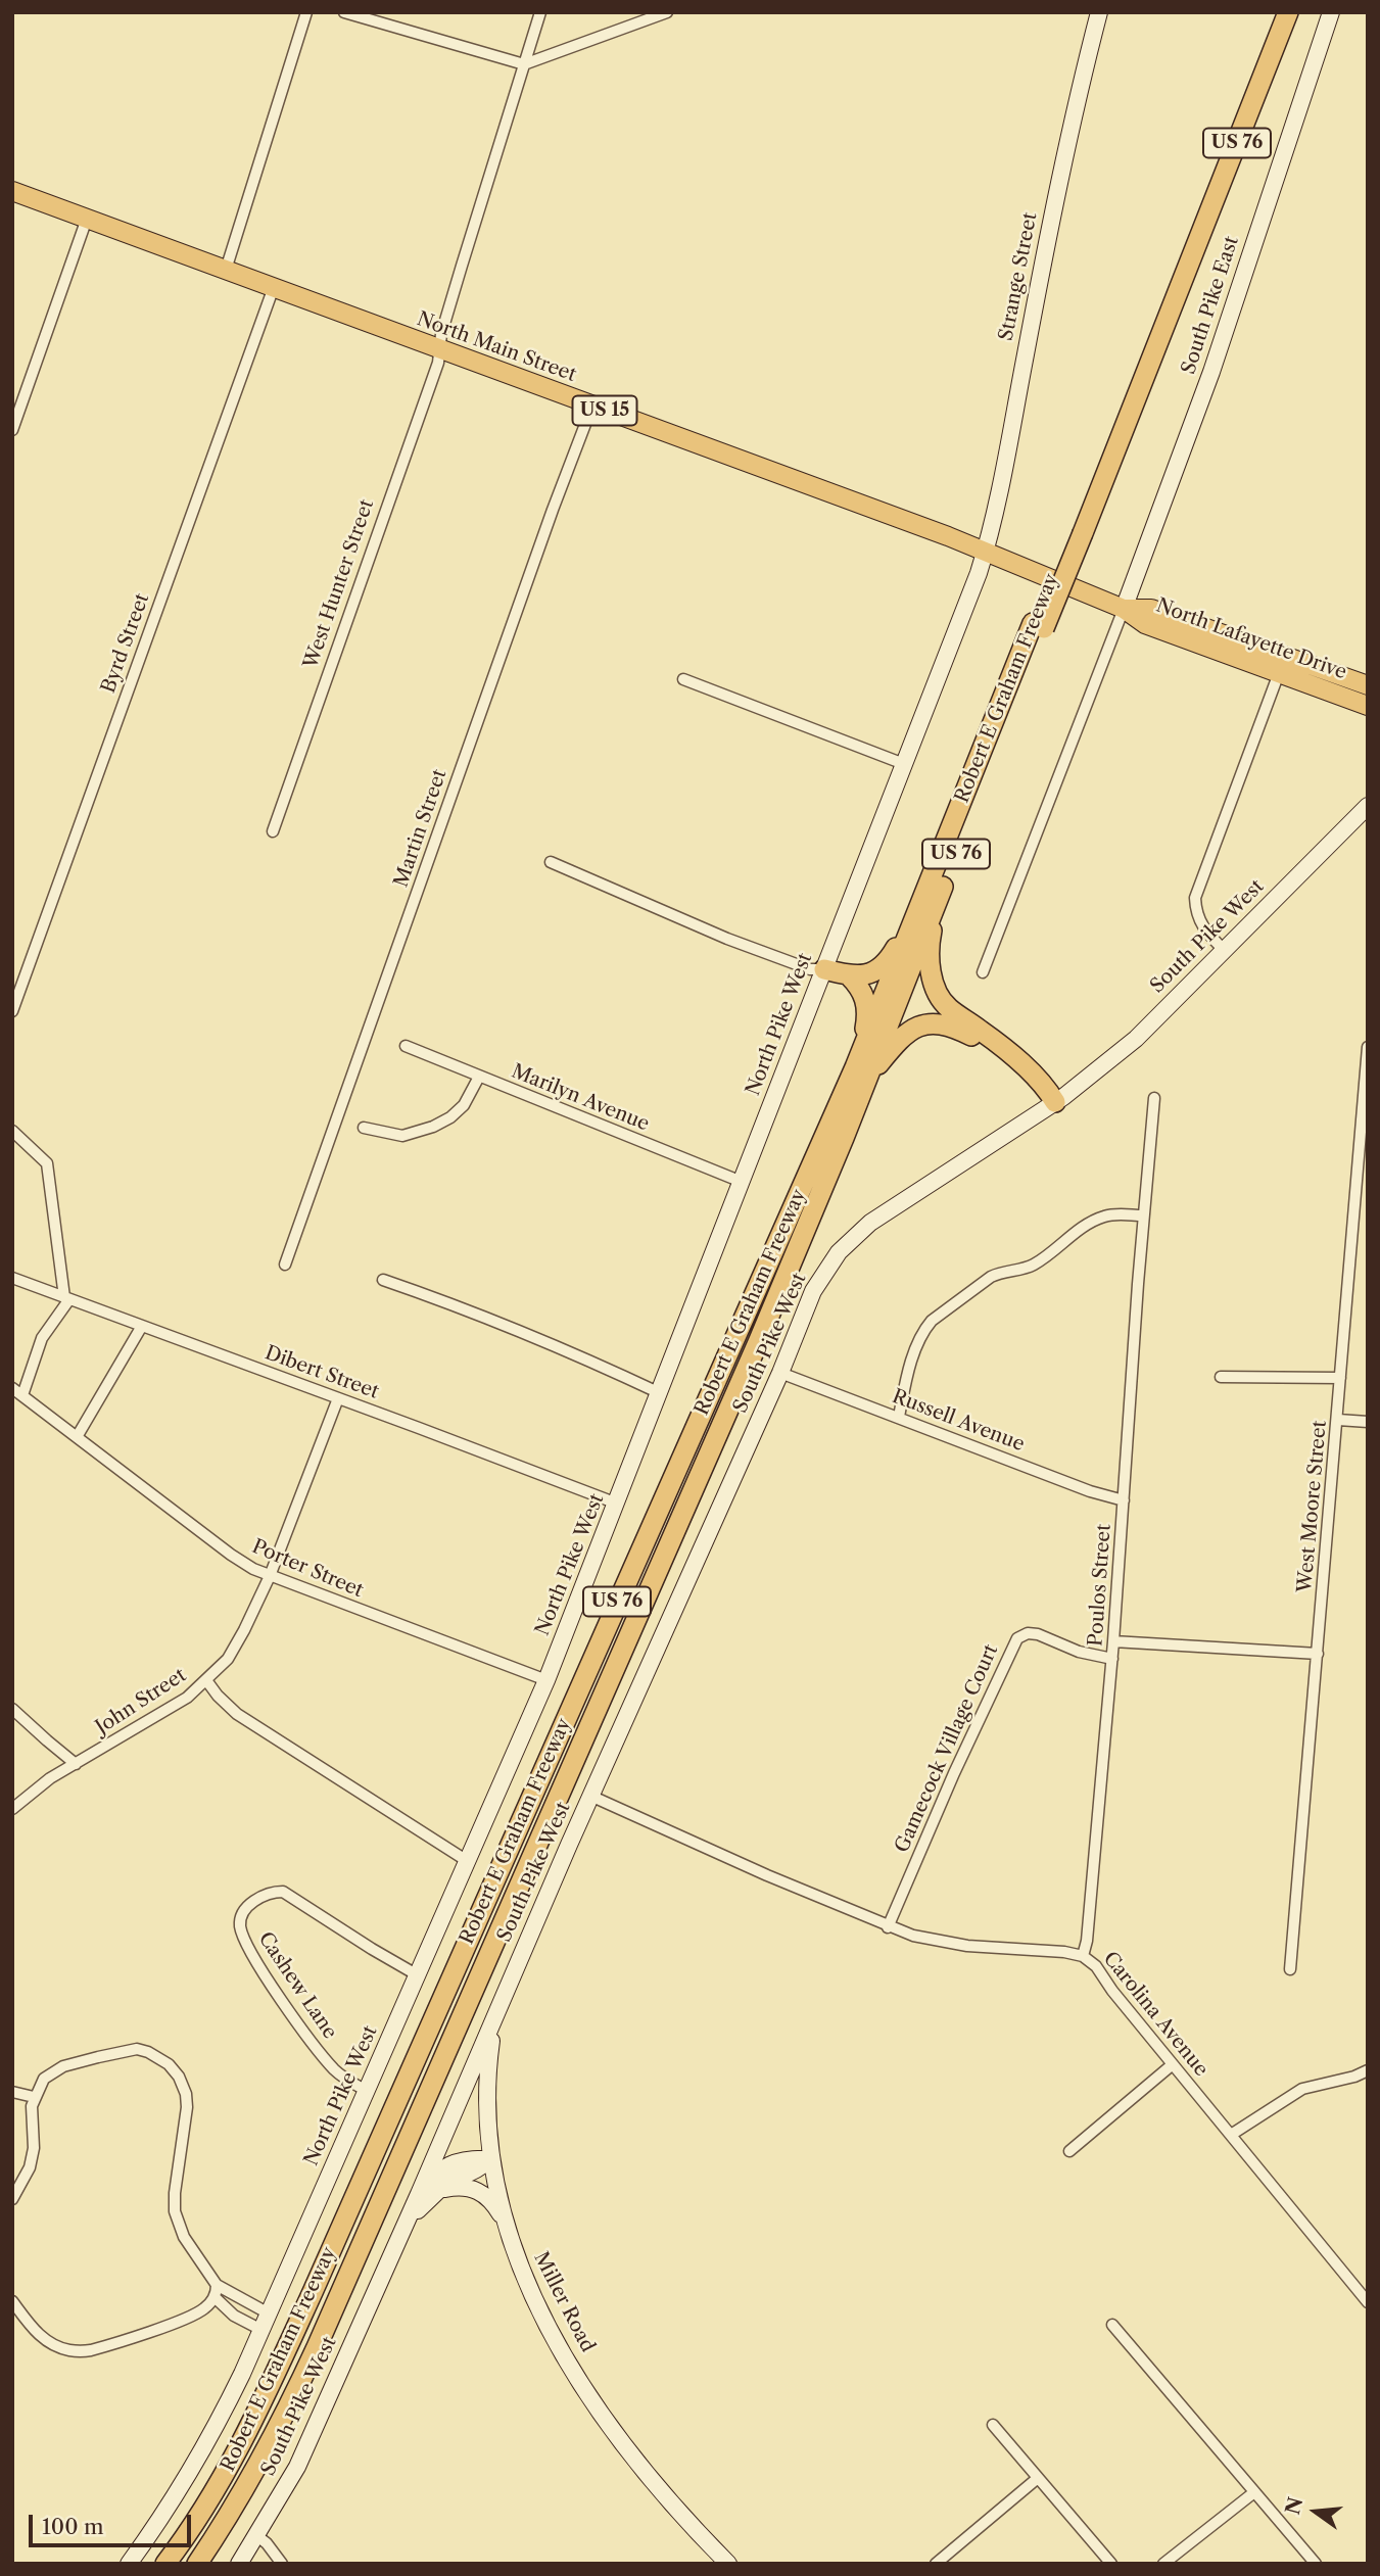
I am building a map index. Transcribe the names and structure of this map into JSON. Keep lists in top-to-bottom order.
{
  "streets": {
    "highway": ["US 76", "Robert E Graham Freeway"],
    "main road": [
      "Strange Street",
      "South Pike East",
      "North Main Street",
      "US 15",
      "North Lafayette Drive",
      "South Pike West",
      "North Pike West",
      "Miller Road"
    ],
    "street": [
      "West Hunter Street",
      "Byrd Street",
      "Martin Street",
      "Marilyn Avenue",
      "Dibert Street",
      "Russell Avenue",
      "West Moore Street",
      "Porter Street",
      "Poulos Street",
      "John Street",
      "Gamecock Village Court",
      "Cashew Lane",
      "Carolina Avenue"
    ]
  },
  "crossings": [
    ["Strange Street", "North Main Street"],
    ["Strange Street", "North Pike West"],
    ["South Pike East", "North Main Street"],
    ["South Pike East", "North Lafayette Drive"],
    ["North Main Street", "West Hunter Street"],
    ["North Main Street", "North Lafayette Drive"],
    ["North Main Street", "Byrd Street"],
    ["North Main Street", "Martin Street"],
    ["North Main Street", "North Pike West"],
    ["South Pike West", "Russell Avenue"],
    ["South Pike West", "Carolina Avenue"],
    ["South Pike West", "Miller Road"],
    ["North Pike West", "Marilyn Avenue"],
    ["North Pike West", "Dibert Street"],
    ["North Pike West", "Porter Street"],
    ["North Pike West", "Cashew Lane"],
    ["Dibert Street", "John Street"],
    ["Russell Avenue", "Poulos Street"],
    ["Porter Street", "John Street"],
    ["Poulos Street", "Gamecock Village Court"],
    ["Poulos Street", "Carolina Avenue"],
    ["Gamecock Village Court", "Carolina Avenue"]
  ],
  "scale_bar": "100 m",
  "north": "left"
}
